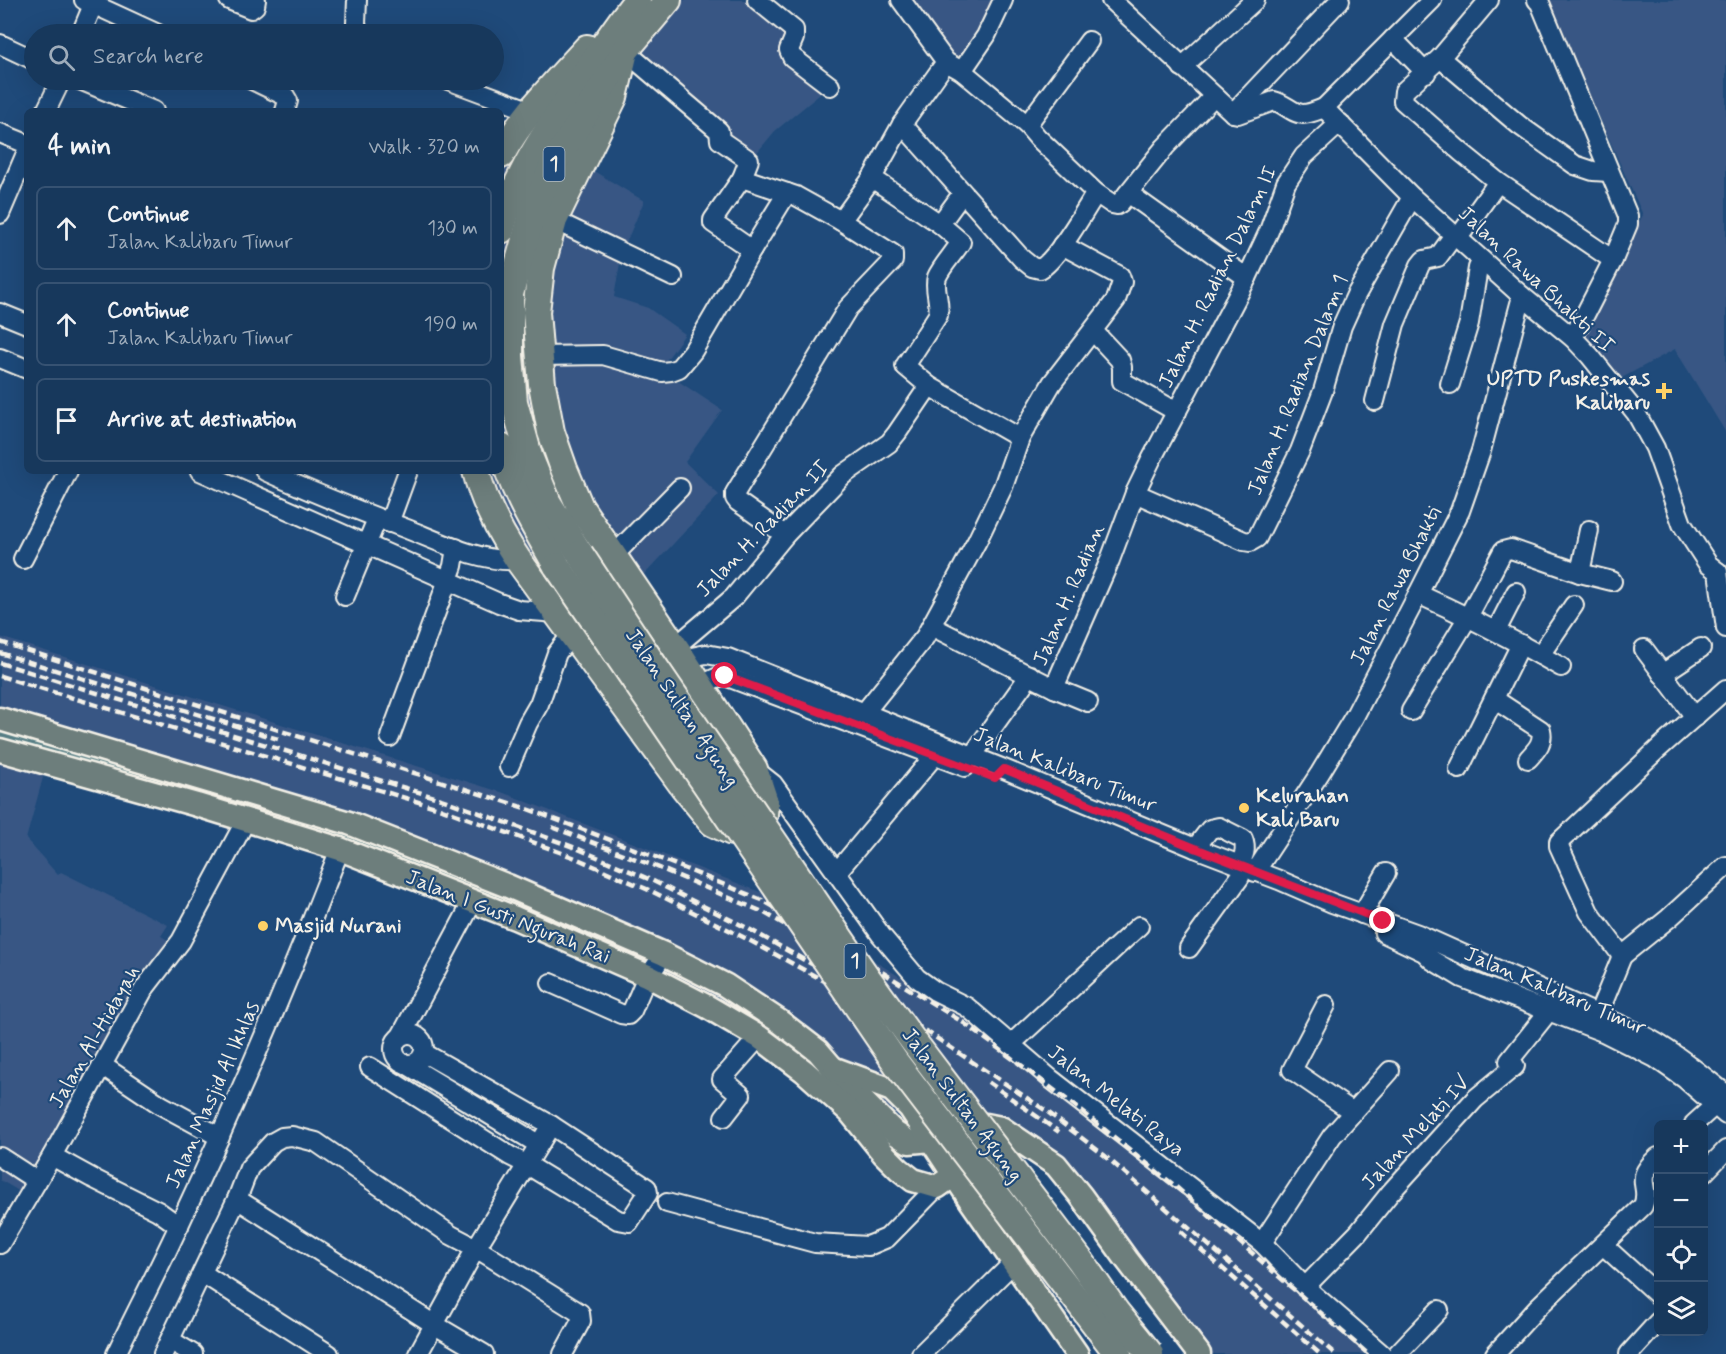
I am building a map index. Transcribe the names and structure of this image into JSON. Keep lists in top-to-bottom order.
{
  "streets": {
    "highway": ["1", "Jalan Sultan Agung"],
    "main road": ["Jalan I Gusti Ngurah Rai"],
    "street": [
      "Jalan H. Radian Dalam II",
      "Jalan Rawa Bhakti II",
      "Jalan H. Radian Dalam 1",
      "Jalan H. Radian II",
      "Jalan Rawa Bhakti",
      "Jalan H. Radian",
      "Jalan Kalibaru Timur",
      "Jalan Al-Hidayah",
      "Jalan Masjid Al Ikhlas",
      "Jalan Melati Raya",
      "Jalan Melati IV"
    ]
  },
  "crossings": [
    ["Jalan H. Radian Dalam II", "Jalan Rawa Bhakti II"],
    ["Jalan H. Radian Dalam II", "Jalan H. Radian Dalam 1"],
    ["Jalan H. Radian Dalam II", "Jalan H. Radian"],
    ["Jalan Rawa Bhakti II", "Jalan H. Radian Dalam 1"],
    ["Jalan Rawa Bhakti II", "Jalan Rawa Bhakti"],
    ["Jalan H. Radian Dalam 1", "Jalan H. Radian"],
    ["Jalan H. Radian II", "Jalan Kalibaru Timur"],
    ["Jalan Rawa Bhakti", "Jalan Kalibaru Timur"],
    ["Jalan H. Radian", "Jalan Kalibaru Timur"],
    ["Jalan Kalibaru Timur", "Jalan Melati IV"],
    ["Jalan I Gusti Ngurah Rai", "Jalan Al-Hidayah"],
    ["Jalan I Gusti Ngurah Rai", "Jalan Masjid Al Ikhlas"],
    ["Jalan Melati Raya", "Jalan Melati IV"]
  ],
  "places": {
    "health": ["UPTD Puskesmas Kalibaru"],
    "other": ["Kelurahan Kali Baru", "Masjid Nurani"]
  },
  "page": {
    "search": "Search here",
    "heading": ["4 min", "Walk · 320 m"],
    "list": [
      ["Continue", "Jalan Kalibaru Timur", "130 m"],
      ["Continue", "Jalan Kalibaru Timur", "190 m"],
      "Arrive at destination"
    ],
    "map_buttons": ["+", "−"]
  }
}
